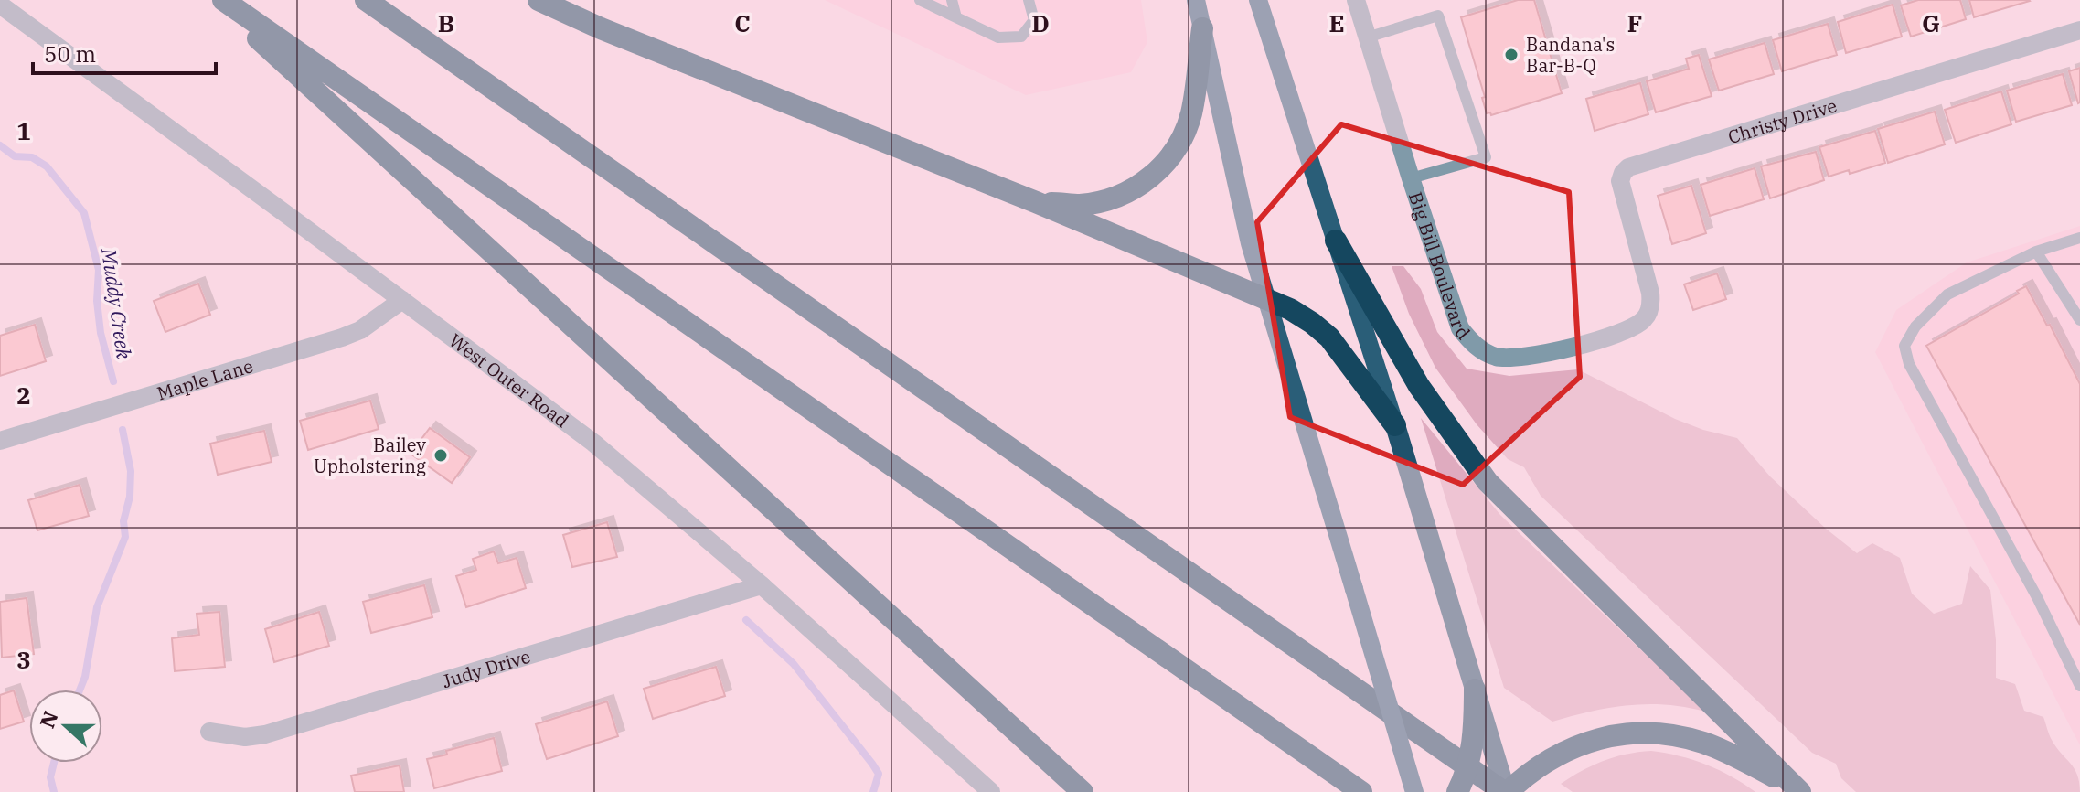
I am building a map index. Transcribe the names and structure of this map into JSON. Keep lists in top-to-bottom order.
{
  "streets": {
    "street": [
      "Christy Drive",
      "Big Bill Boulevard",
      "Maple Lane",
      "West Outer Road",
      "Judy Drive"
    ]
  },
  "crossings": [
    ["Christy Drive", "Big Bill Boulevard"],
    ["Maple Lane", "West Outer Road"],
    ["West Outer Road", "Judy Drive"]
  ],
  "water": ["Muddy Creek"],
  "places": ["Bandana's Bar-B-Q", "Bailey Upholstering"],
  "scale_bar": "50 m",
  "north": "left",
  "grid": {
    "columns": [
      "B",
      "C",
      "D",
      "E",
      "F",
      "G"
    ],
    "rows": ["1", "2", "3"]
  }
}
